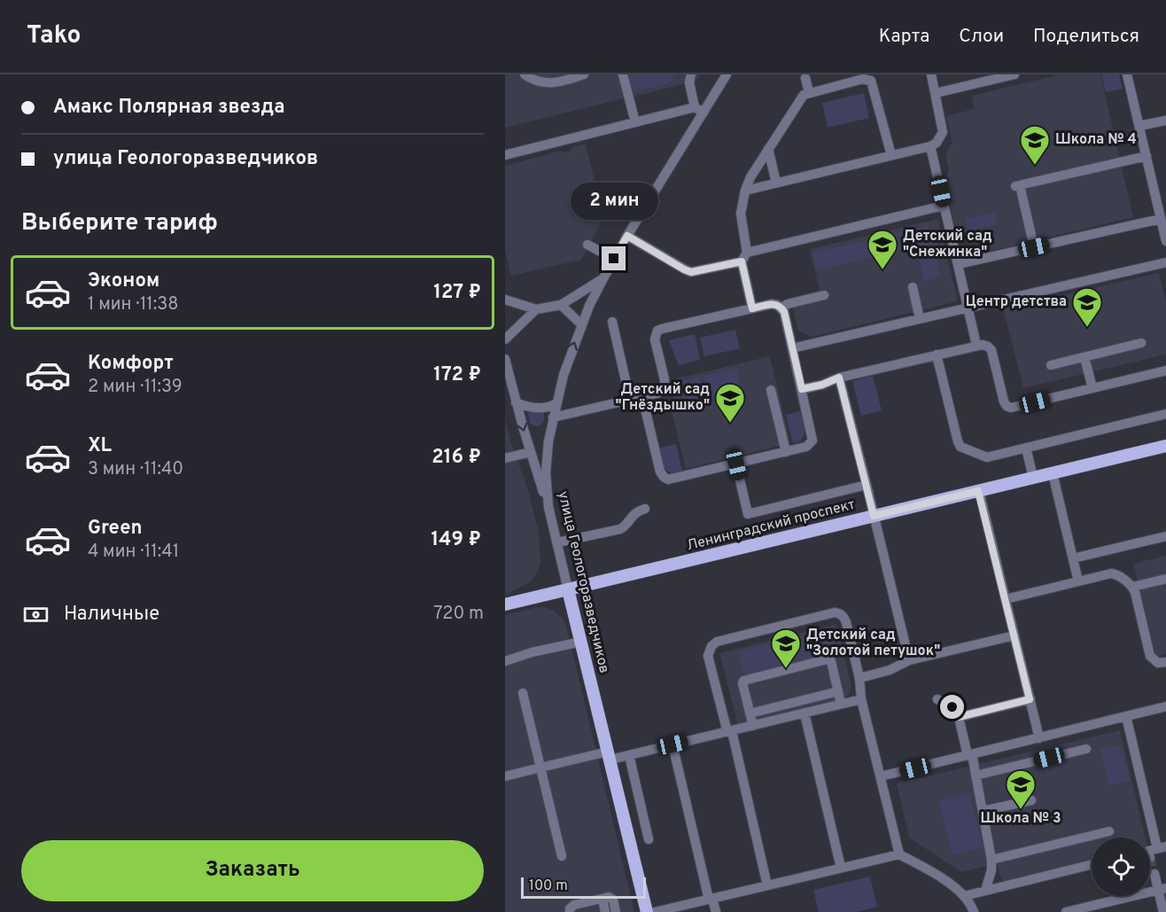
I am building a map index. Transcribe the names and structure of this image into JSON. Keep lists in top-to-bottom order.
{
  "streets": {
    "main road": ["Ленинградский проспект", "улица Геологоразведчиков"]
  },
  "crossings": [
    ["Ленинградский проспект", "улица Геологоразведчиков"]
  ],
  "places": {
    "school or university": [
      "Школа № 4",
      "Детский сад \"Снежинка\"",
      "Центр детства",
      "Детский сад \"Гнёздышко\"",
      "Детский сад \"Золотой петушок\"",
      "Школа № 3"
    ]
  },
  "scale_bar": "100 m",
  "page": {
    "header": "Tako",
    "nav": ["Карта", "Слои", "Поделиться"],
    "banner": ["Амакс Полярная звезда", "улица Геологоразведчиков"],
    "bubble": "2 мин",
    "heading": "Выберите тариф",
    "list": [
      {
        "name": "Эконом",
        "note": "1 мин · 11:38",
        "value": "127 ₽"
      },
      {
        "name": "Комфорт",
        "note": "2 мин · 11:39",
        "value": "172 ₽"
      },
      {
        "name": "XL",
        "note": "3 мин · 11:40",
        "value": "216 ₽"
      },
      {
        "name": "Green",
        "note": "4 мин · 11:41",
        "value": "149 ₽"
      }
    ],
    "pay": ["Наличные", "720 m"],
    "buttons": "Заказать",
    "scale": "100 m"
  }
}
